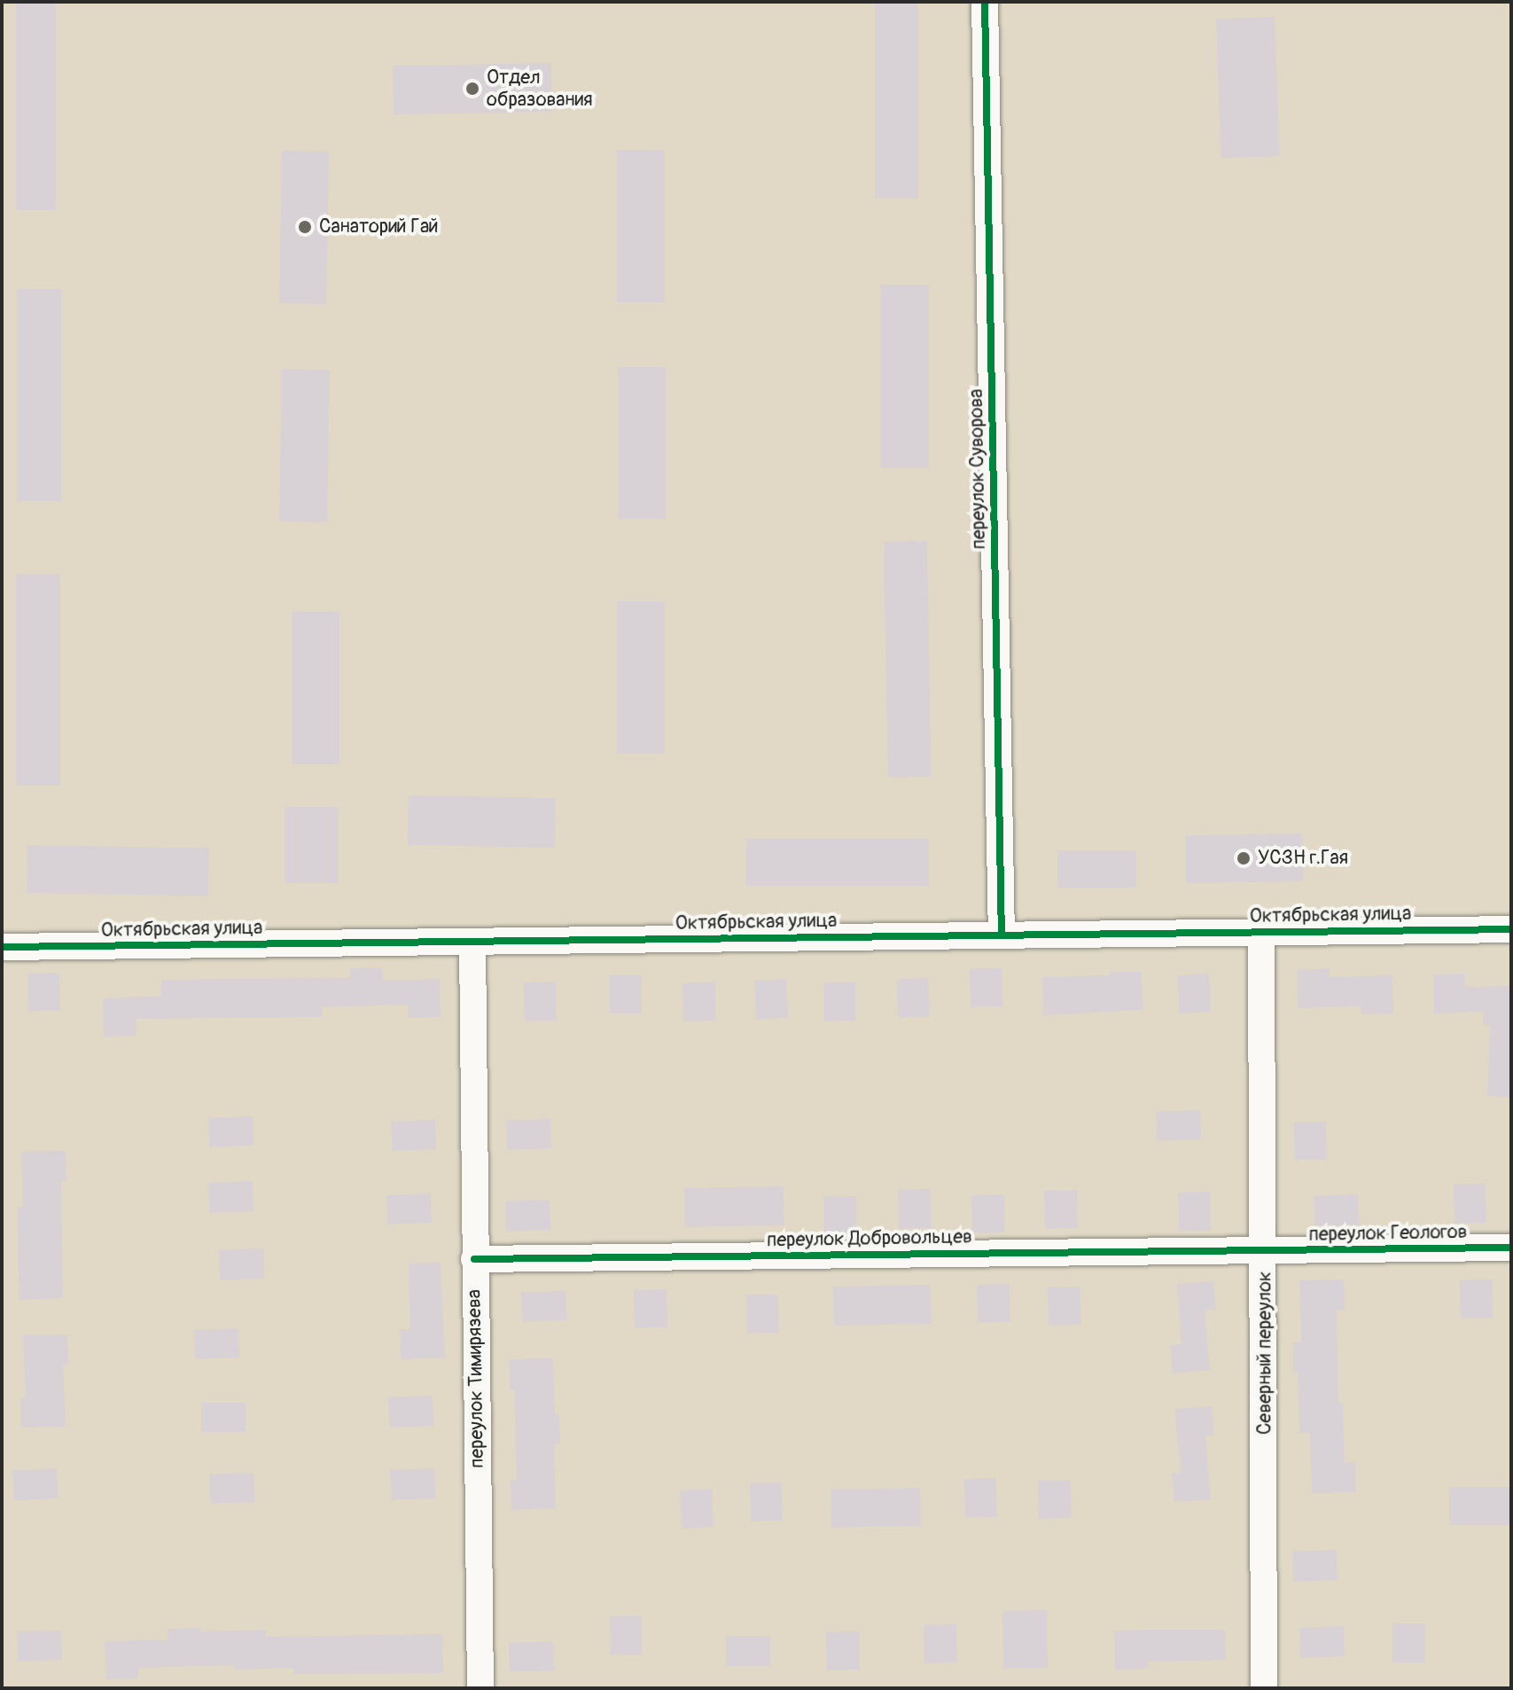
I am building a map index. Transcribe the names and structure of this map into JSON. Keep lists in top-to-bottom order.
{
  "streets": {
    "street": [
      "переулок Суворова",
      "Октябрьская улица",
      "переулок Геологов",
      "переулок Добровольцев",
      "Северный переулок",
      "переулок Тимирязева"
    ]
  },
  "crossings": [
    ["переулок Суворова", "Октябрьская улица"],
    ["Октябрьская улица", "Северный переулок"],
    ["Октябрьская улица", "переулок Тимирязева"],
    ["переулок Геологов", "переулок Добровольцев"],
    ["переулок Геологов", "Северный переулок"],
    ["переулок Добровольцев", "Северный переулок"],
    ["переулок Добровольцев", "переулок Тимирязева"]
  ],
  "places": ["Отдел образования", "Санаторий Гай", "УСЗН г.Гая"]
}
